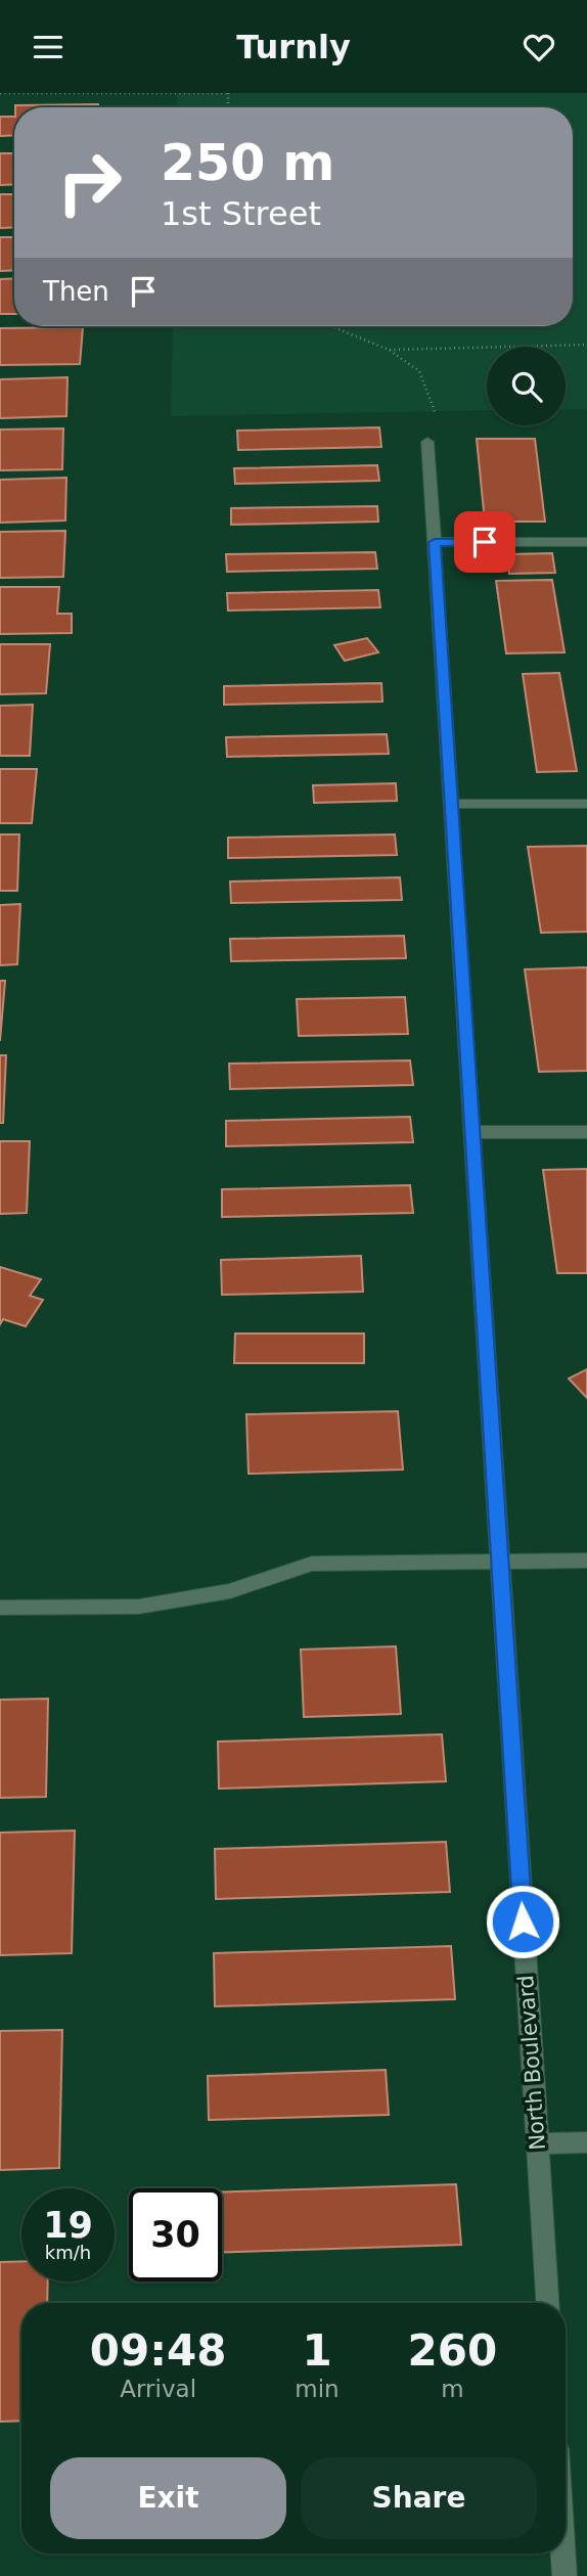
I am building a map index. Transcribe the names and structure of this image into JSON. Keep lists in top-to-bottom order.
{
  "streets": {
    "street": ["North Boulevard"]
  },
  "page": {
    "header": "Turnly",
    "turn": ["250 m", "1st Street"],
    "then": "Then",
    "speed": "19 km/h",
    "limit": "30",
    "eta": [
      "09:48",
      "Arrival",
      "1",
      "min",
      "260",
      "m"
    ],
    "buttons": ["Exit", "Share"]
  }
}
